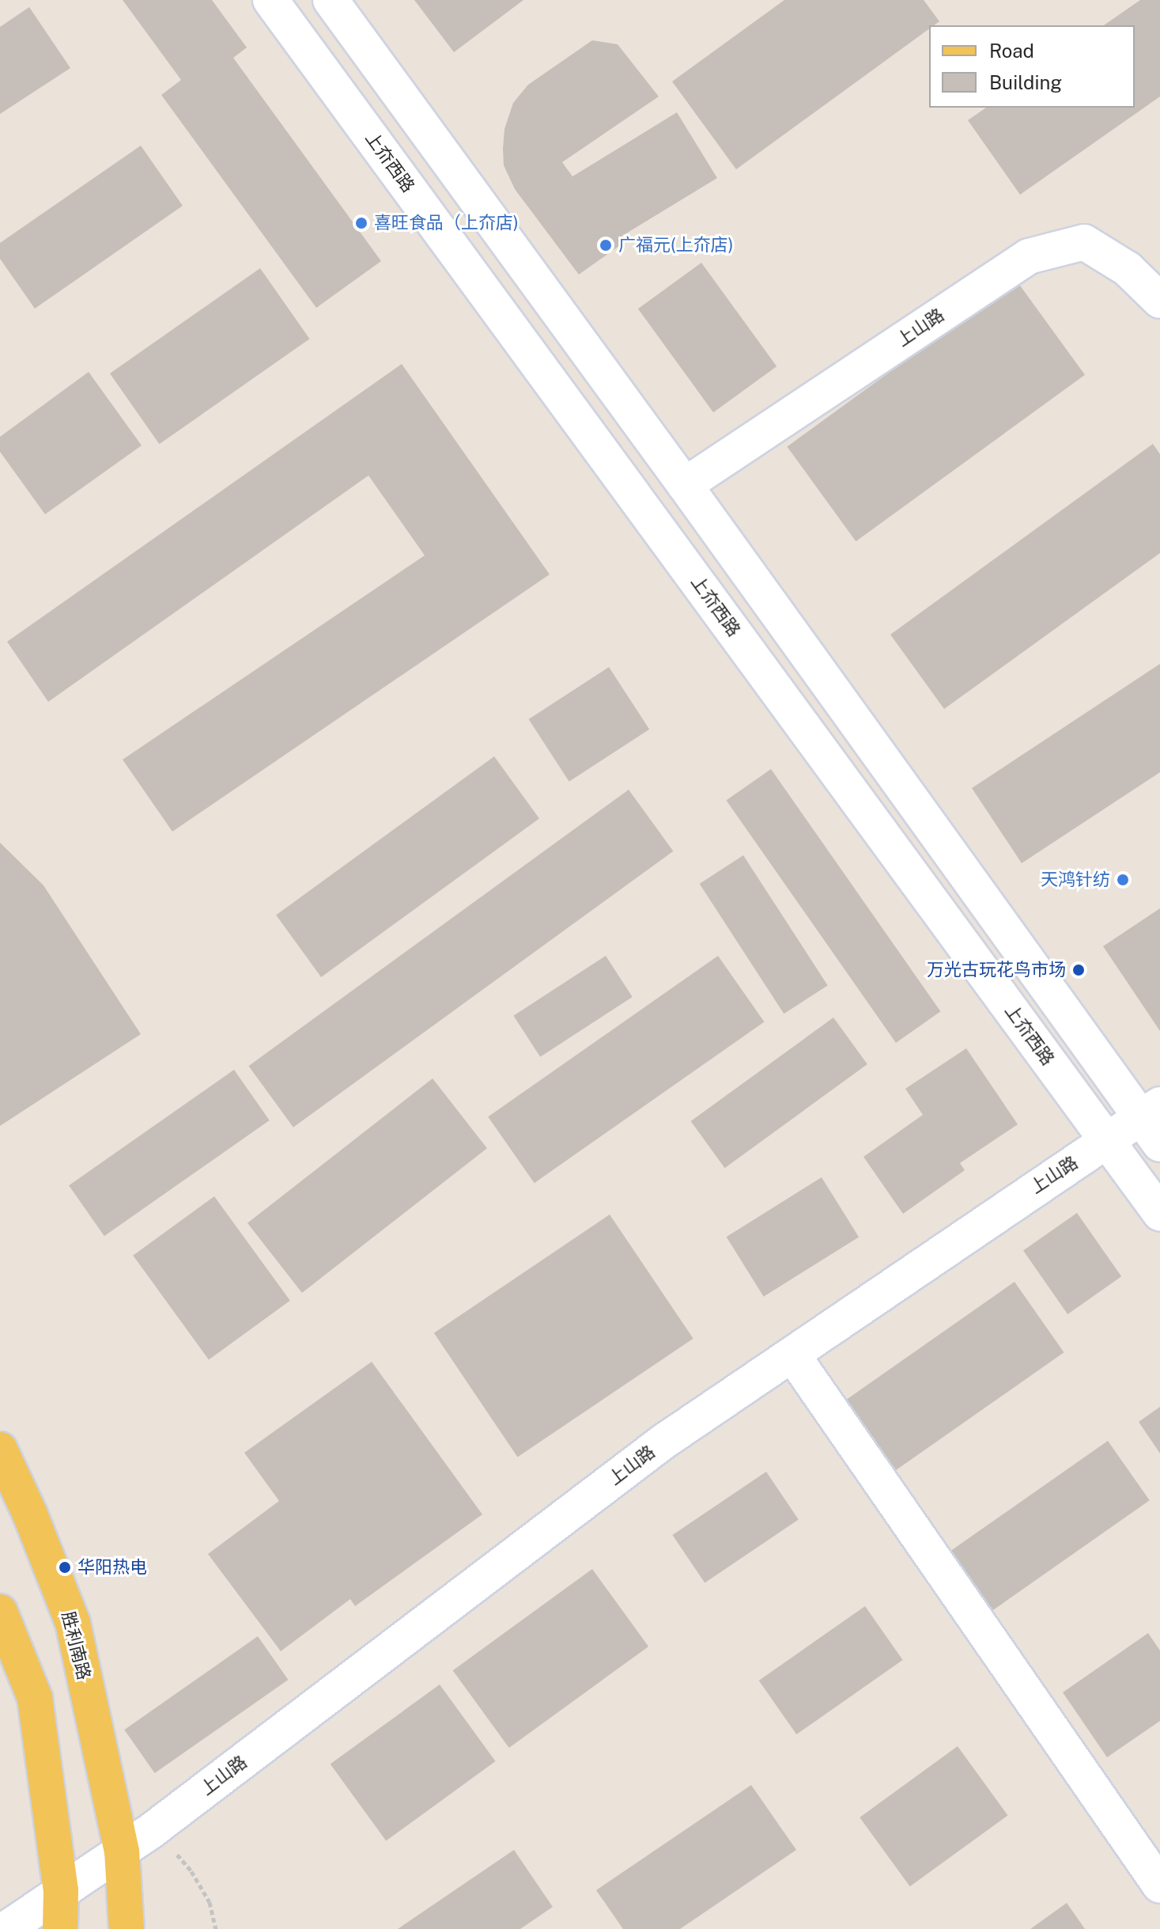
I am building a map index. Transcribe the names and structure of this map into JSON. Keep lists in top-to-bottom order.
{
  "streets": {
    "main road": ["胜利南路"],
    "street": ["上夼西路", "上山路"]
  },
  "crossings": [
    ["上夼西路", "上山路"],
    ["上山路", "胜利南路"]
  ],
  "places": [
    "喜旺食品（上夼店)",
    "广福元(上夼店)",
    "天鸿针纺",
    "万光古玩花鸟市场",
    "华阳热电"
  ],
  "legend": ["Road", "Building"]
}
